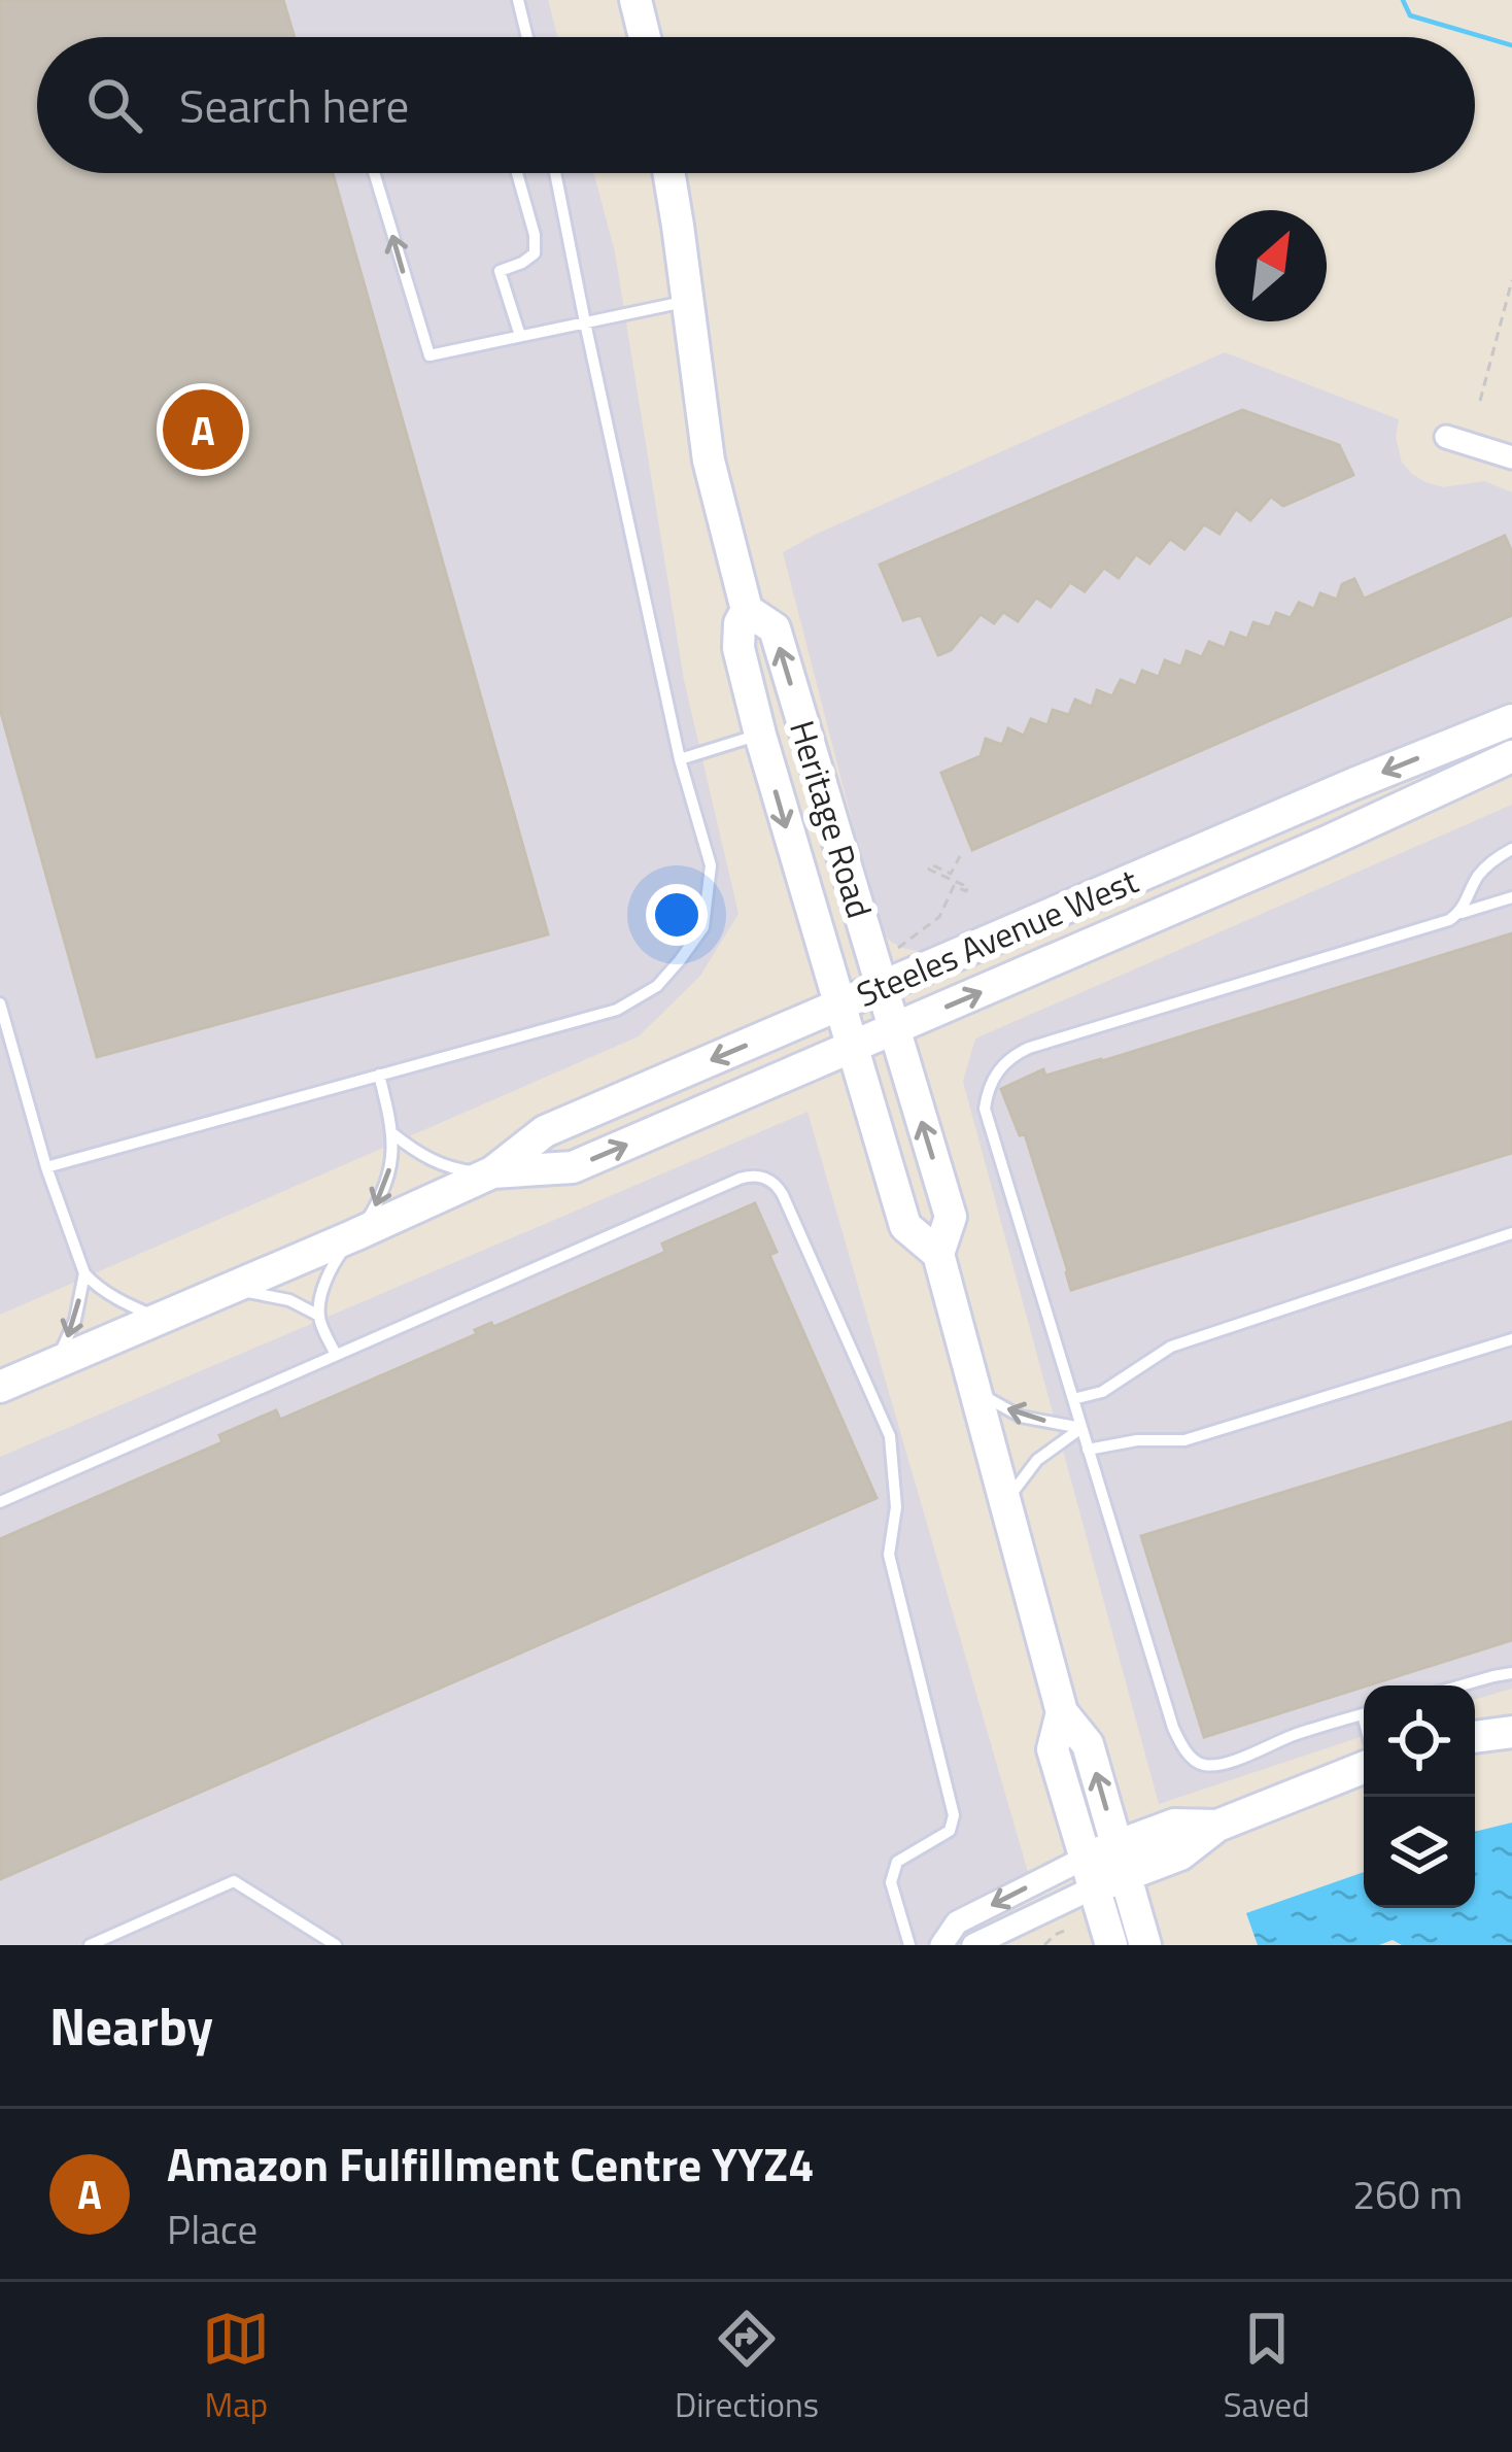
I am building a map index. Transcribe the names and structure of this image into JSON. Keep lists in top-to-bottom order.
{
  "streets": {
    "main road": ["Heritage Road", "Steeles Avenue West"]
  },
  "crossings": [
    ["Heritage Road", "Steeles Avenue West"]
  ],
  "north": "top right",
  "page": {
    "search": "Search here",
    "pins": "A",
    "heading": "Nearby",
    "list": [
      {
        "mark": "A",
        "name": "Amazon Fulfillment Centre YYZ4",
        "note": "Place",
        "value": "260 m"
      }
    ],
    "nav": ["Map", "Directions", "Saved"]
  }
}
